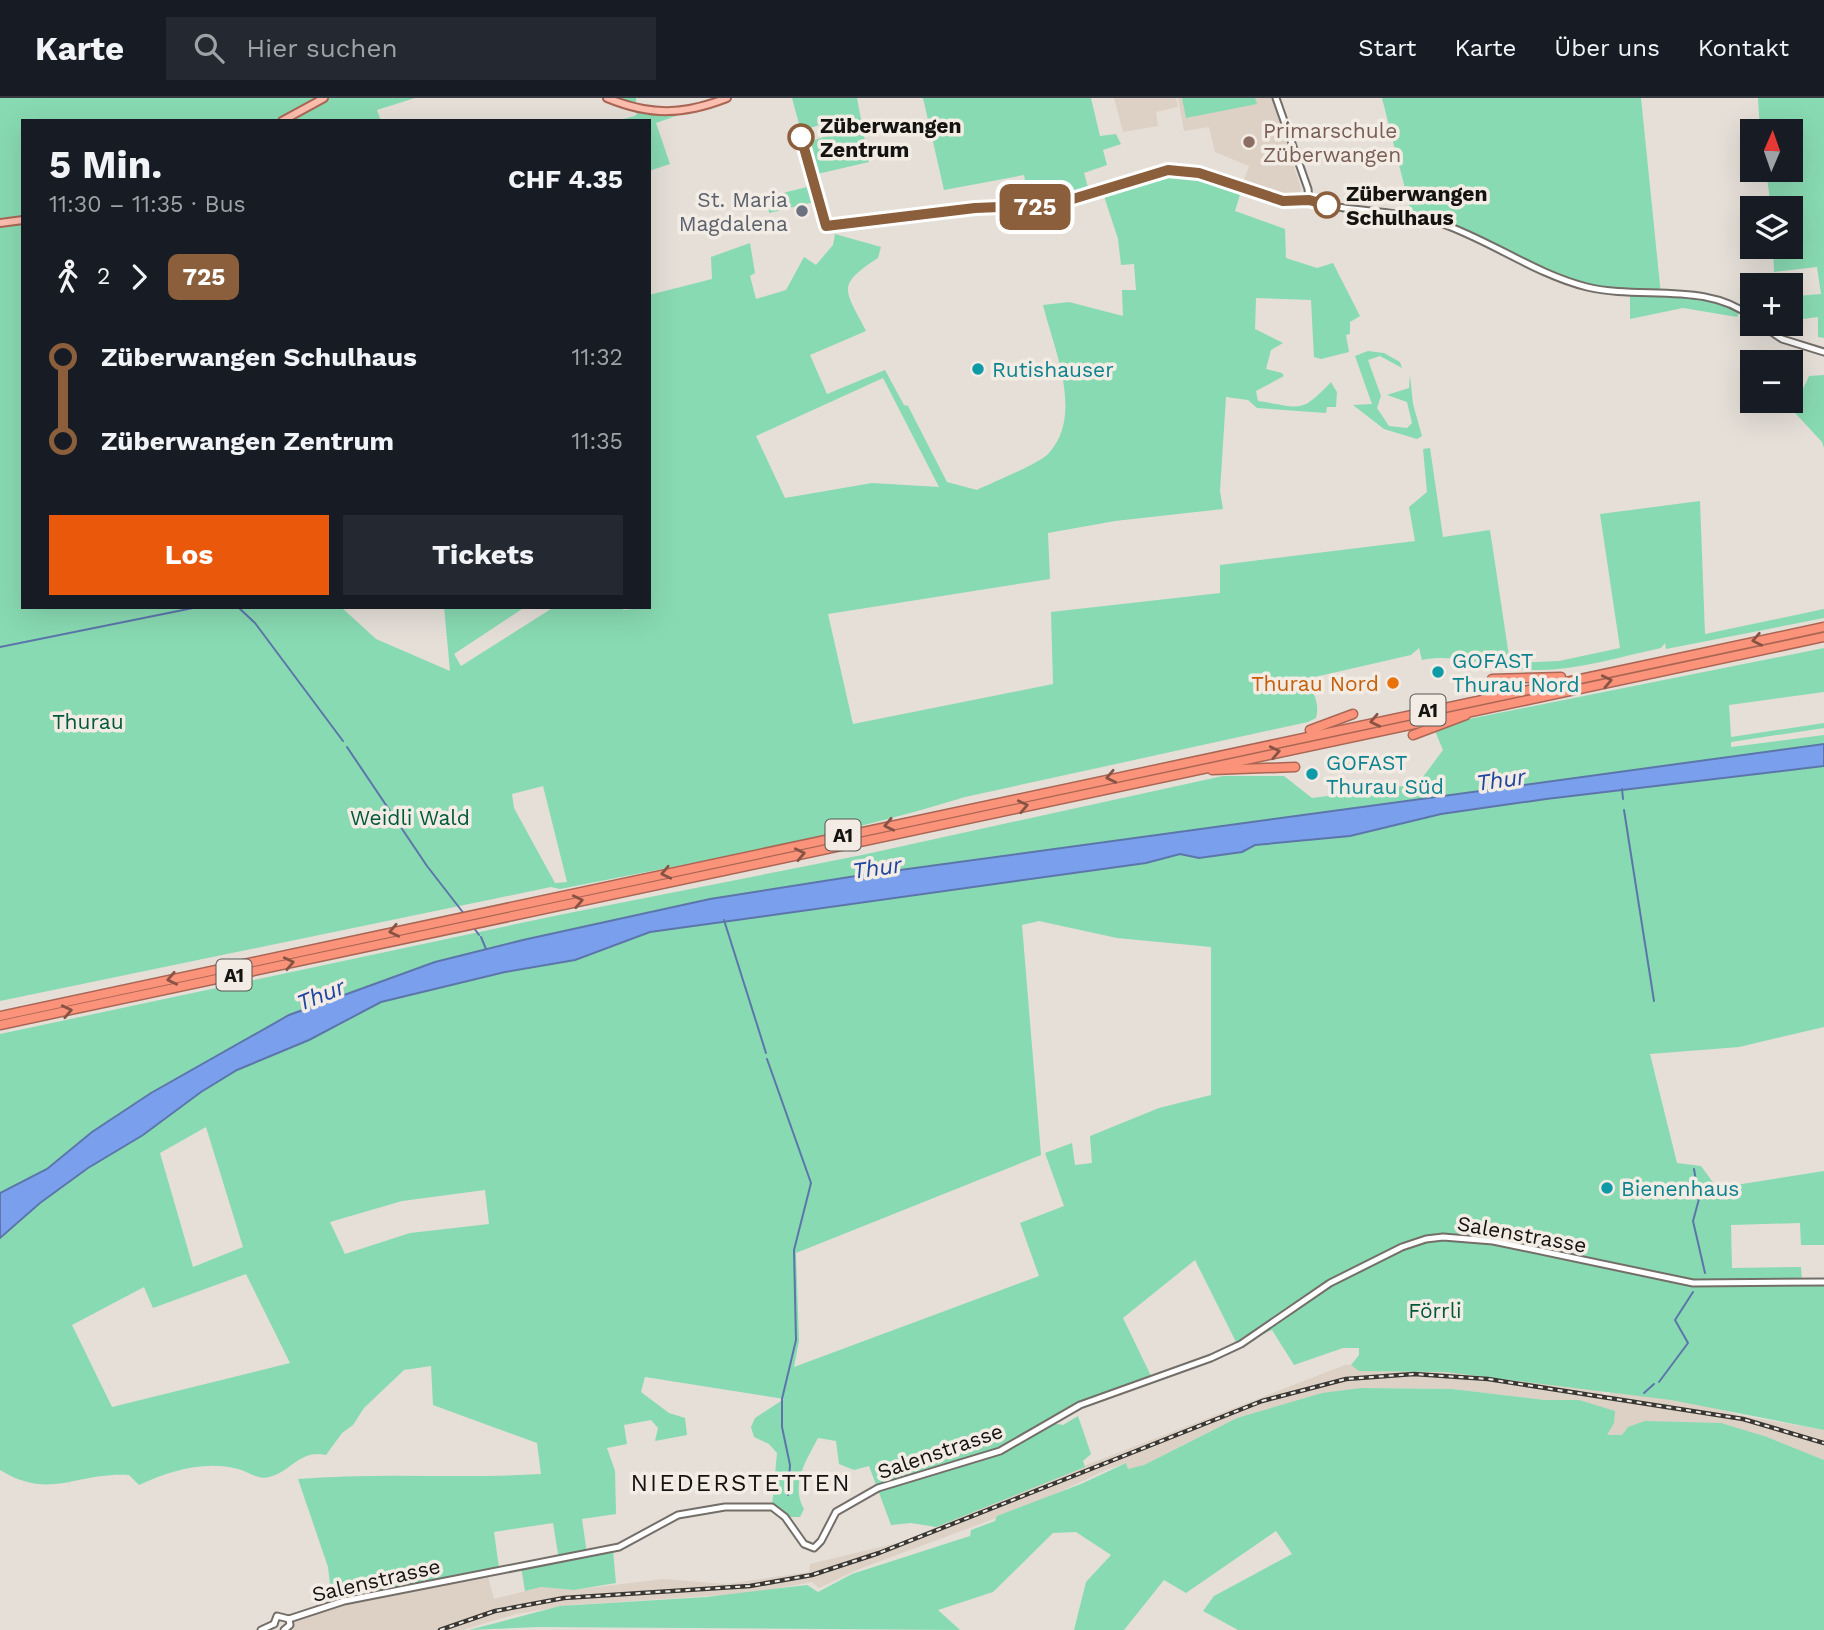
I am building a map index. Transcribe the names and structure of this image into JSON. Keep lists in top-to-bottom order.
{
  "streets": {
    "highway": ["A1"],
    "street": ["Salenstrasse"]
  },
  "districts": ["NIEDERSTETTEN"],
  "water": ["Thur"],
  "parks": ["Thurau", "Weidli Wald", "Förrli"],
  "places": [
    "Züberwangen Zentrum",
    "Primarschule Züberwangen",
    "Züberwangen Schulhaus",
    "St. Maria Magdalena",
    "Rutishauser",
    "GOFAST Thurau Nord",
    "Thurau Nord",
    "GOFAST Thurau Süd",
    "Bienenhaus"
  ],
  "lines": ["bus line 725"],
  "north": "top",
  "page": {
    "header": "Karte",
    "search": "Hier suchen",
    "nav": [
      "Start",
      "Karte",
      "Über uns",
      "Kontakt"
    ],
    "on_map": "725",
    "map_buttons": ["+", "−"],
    "heading": ["5 Min.", "11:30 – 11:35 · Bus", "CHF 4.35"],
    "legs": ["2", "725"],
    "list": [
      {
        "name": "Züberwangen Schulhaus",
        "value": "11:32"
      },
      {
        "name": "Züberwangen Zentrum",
        "value": "11:35"
      }
    ],
    "buttons": ["Los", "Tickets"]
  }
}
